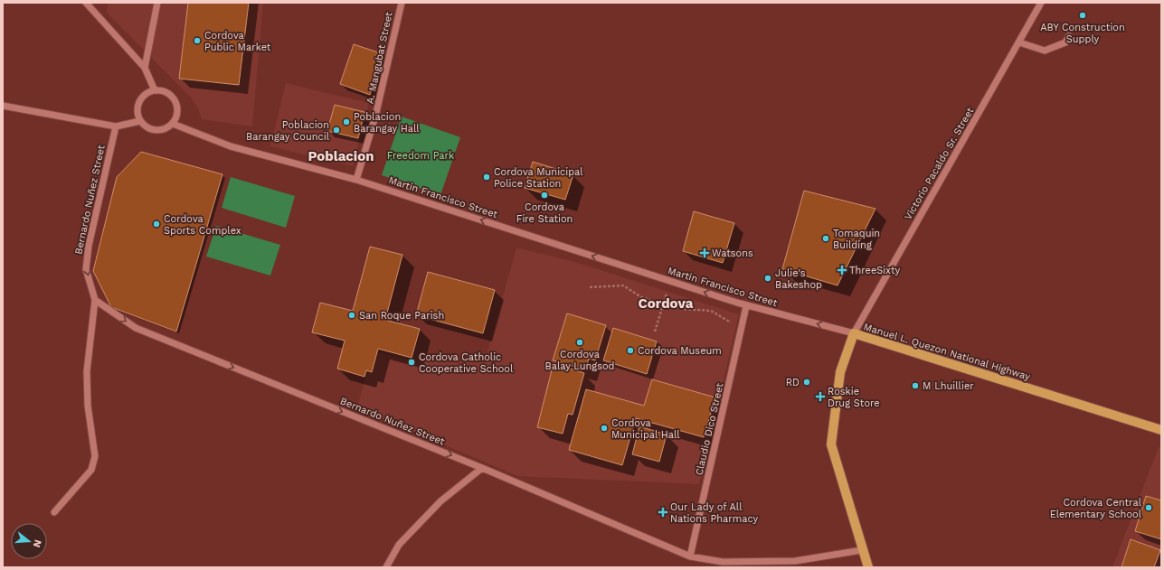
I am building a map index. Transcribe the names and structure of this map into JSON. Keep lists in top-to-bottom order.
{
  "streets": {
    "main road": ["Manuel L. Quezon National Highway"],
    "street": [
      "A. Mangubat Street",
      "Victorio Pacaldo Sr. Street",
      "Martin Francisco Street",
      "Bernardo Nuñez Street",
      "Claudio Dico Street"
    ]
  },
  "crossings": [
    ["A. Mangubat Street", "Martin Francisco Street"],
    ["Victorio Pacaldo Sr. Street", "Martin Francisco Street"],
    ["Victorio Pacaldo Sr. Street", "Manuel L. Quezon National Highway"],
    ["Martin Francisco Street", "Manuel L. Quezon National Highway"],
    ["Martin Francisco Street", "Claudio Dico Street"],
    ["Bernardo Nuñez Street", "Manuel L. Quezon National Highway"],
    ["Bernardo Nuñez Street", "Claudio Dico Street"]
  ],
  "one_way": ["Martin Francisco Street", "Bernardo Nuñez Street"],
  "districts": ["Poblacion", "Cordova"],
  "parks": ["Freedom Park"],
  "places": {
    "other": [
      "ABY Construction Supply",
      "Cordova Public Market",
      "Poblacion Barangay Hall",
      "Poblacion Barangay Council",
      "Cordova Municipal Police Station",
      "Cordova Fire Station",
      "Cordova Sports Complex",
      "Tomaquin Building",
      "Julie's Bakeshop",
      "San Roque Parish",
      "Cordova Balay Lungsod",
      "Cordova Museum",
      "Cordova Catholic Cooperative School",
      "RD",
      "M Lhuillier",
      "Cordova Municipal Hall",
      "Cordova Central Elementary School"
    ],
    "health": [
      "Watsons",
      "ThreeSixty",
      "Roskie Drug Store",
      "Our Lady of All Nations Pharmacy"
    ]
  },
  "north": "right"
}
